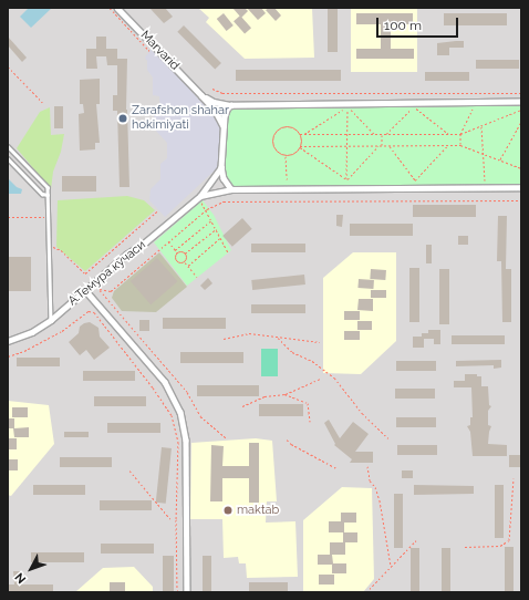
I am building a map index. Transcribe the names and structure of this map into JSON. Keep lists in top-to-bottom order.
{
  "streets": {
    "street": ["Marvarid", "А.Темура кўчаси"]
  },
  "places": ["Zarafshon shahar hokimiyati", "maktab"],
  "scale_bar": "100 m",
  "north": "bottom left"
}
